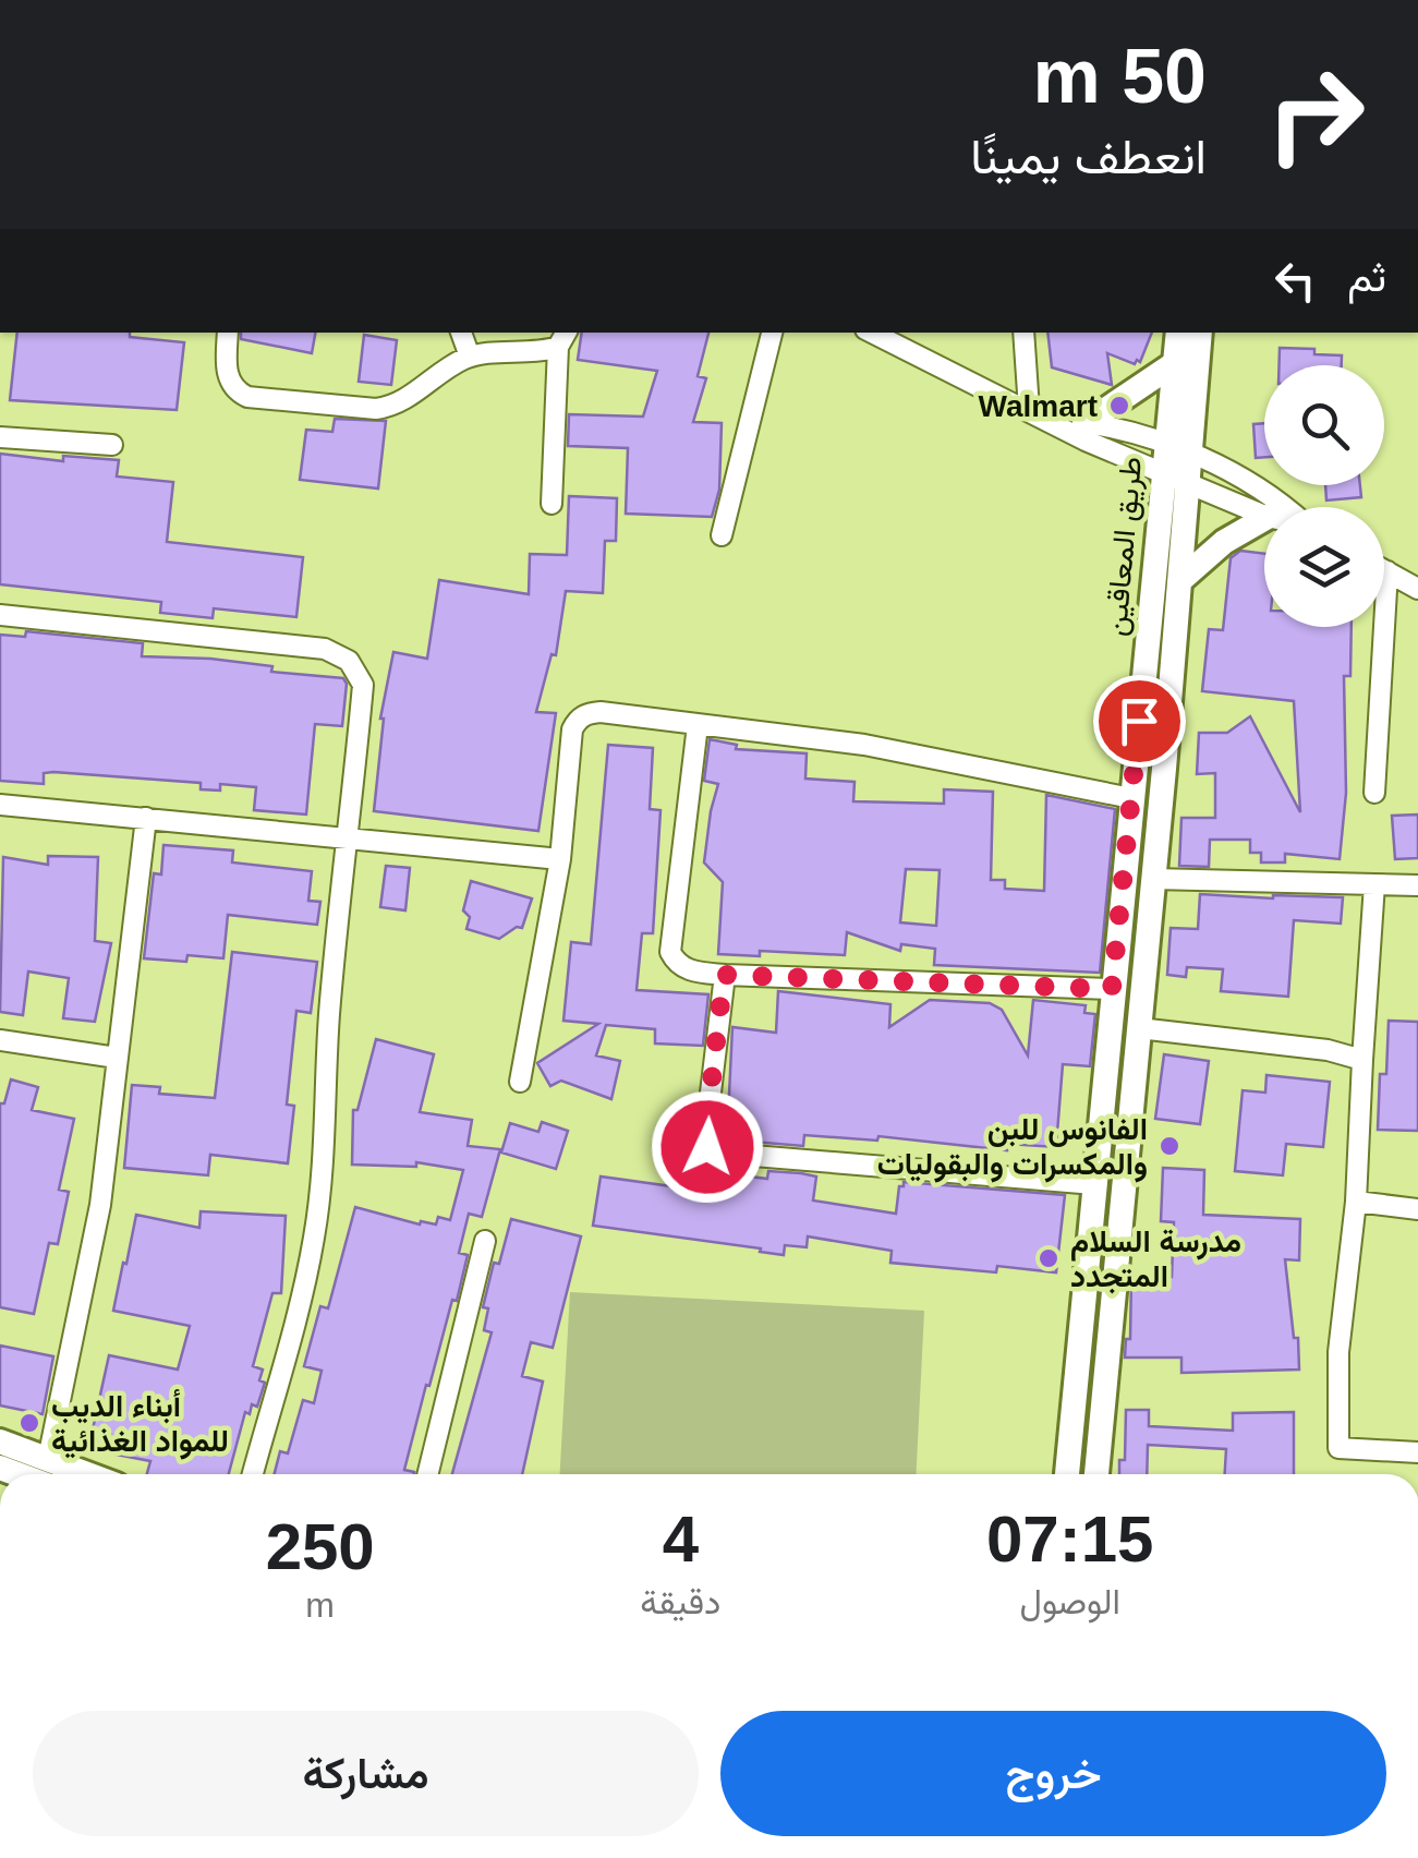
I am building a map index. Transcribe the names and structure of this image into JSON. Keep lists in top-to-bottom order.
{
  "streets": {
    "street": ["طريق المعاقين"]
  },
  "places": [
    "Walmart",
    "الفانوس للبن والمكسرات والبقوليات",
    "مدرسة السلام المتجدد",
    "أبناء الديب للمواد الغذائية"
  ],
  "page": {
    "turn": ["50 m", "انعطف يمينًا"],
    "then": "ثم",
    "eta": [
      "07:15",
      "الوصول",
      "4",
      "دقيقة",
      "250",
      "m"
    ],
    "buttons": ["خروج", "مشاركة"]
  }
}
